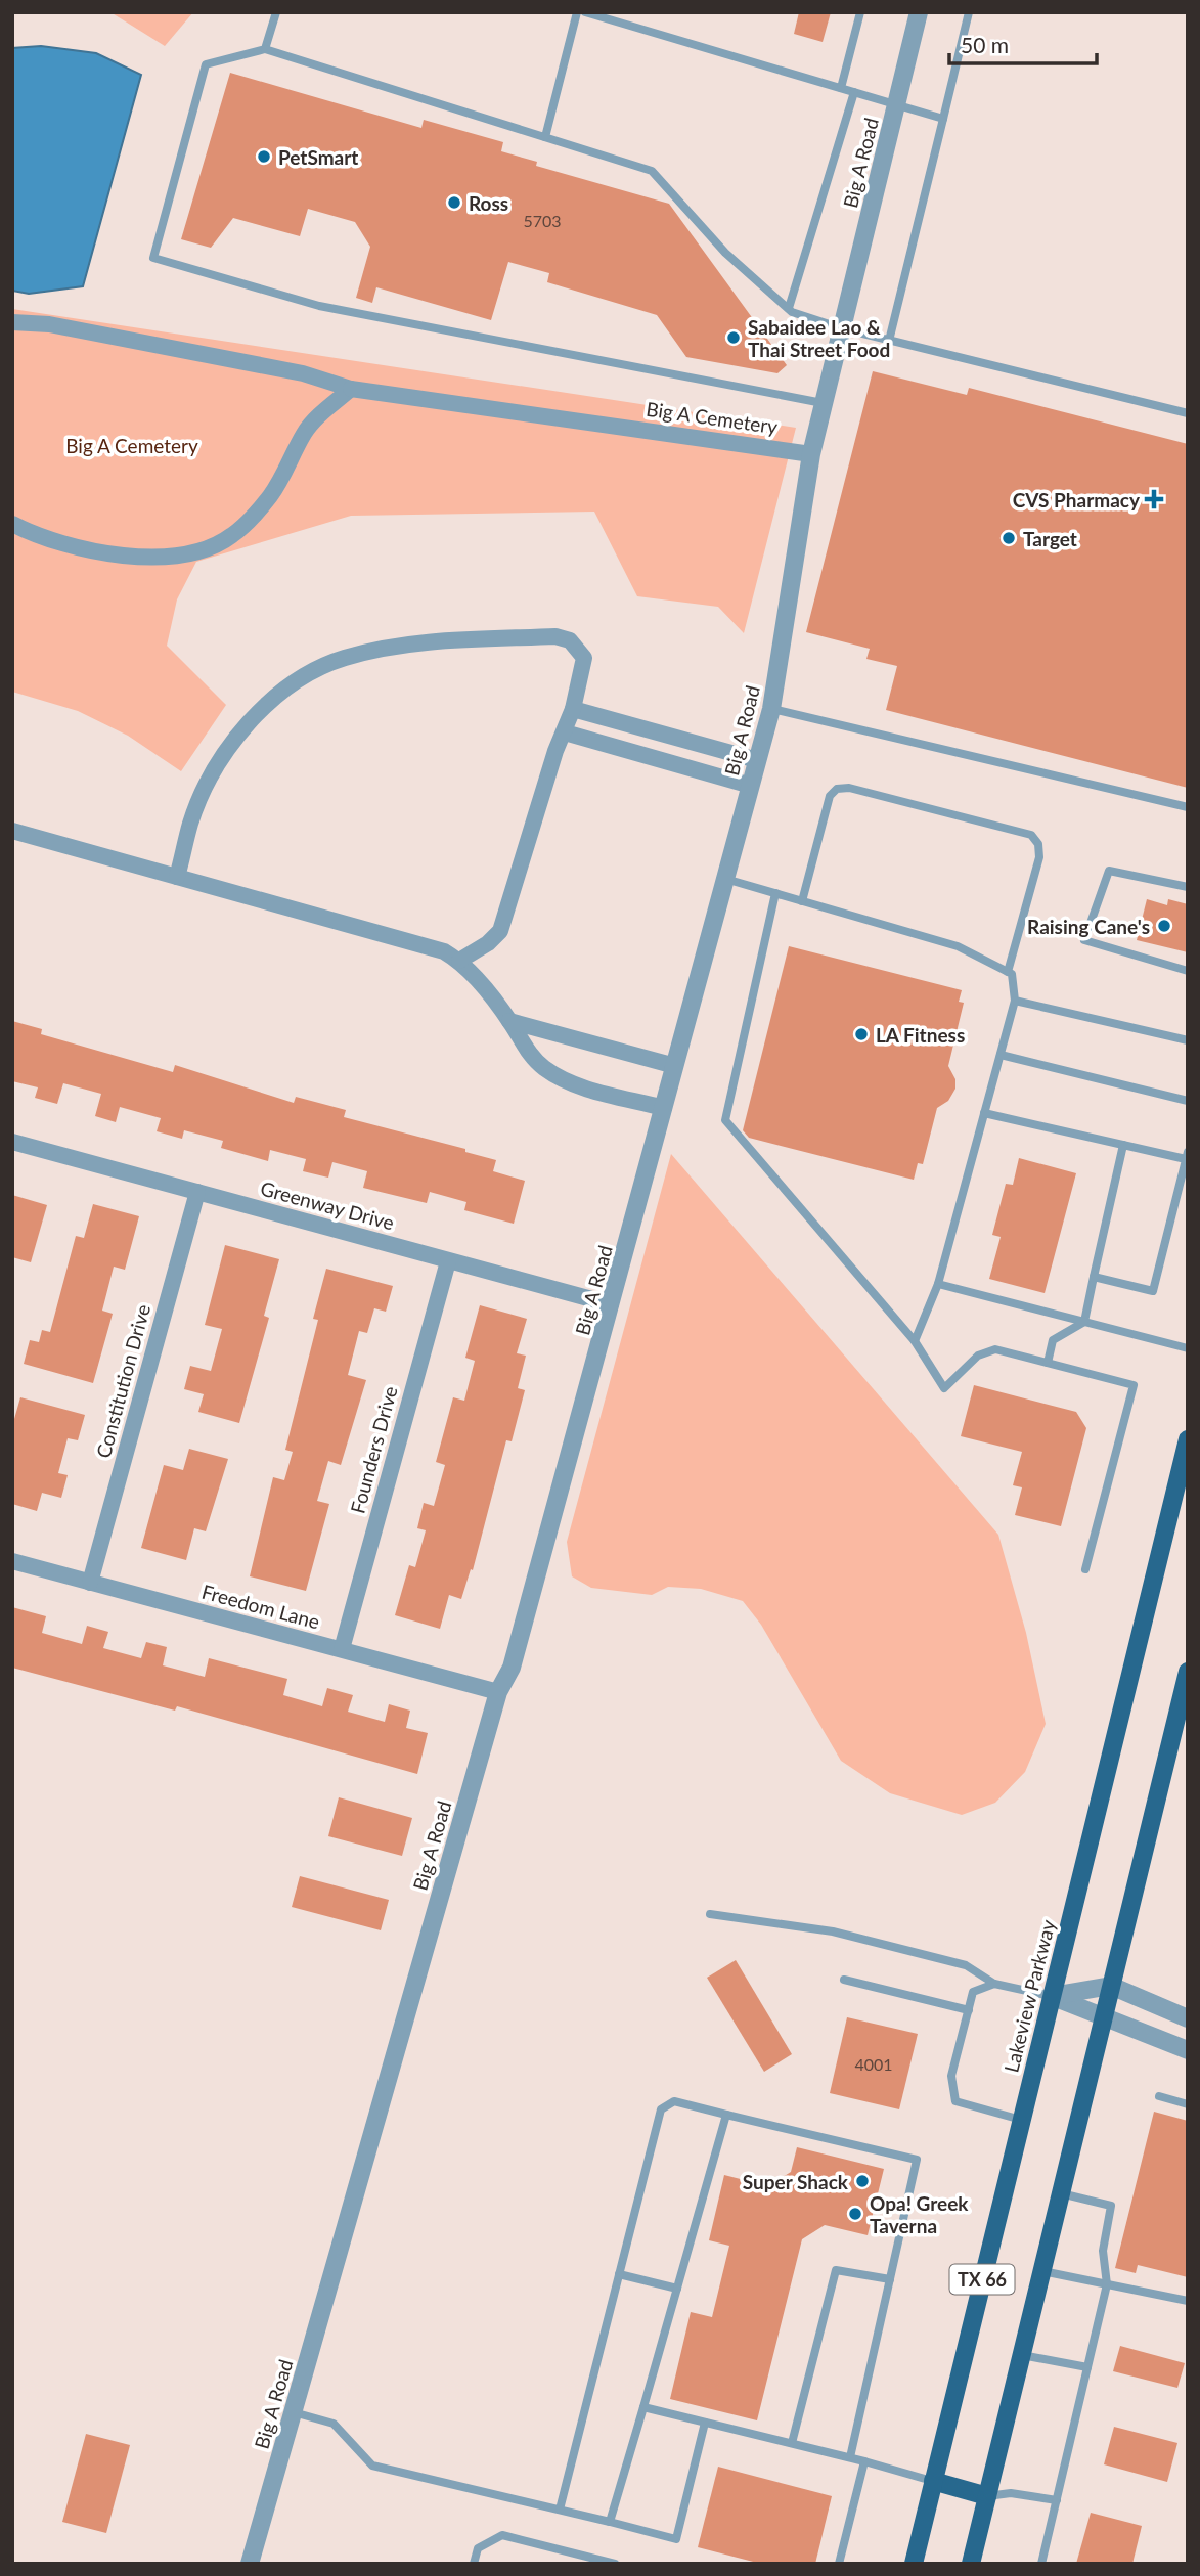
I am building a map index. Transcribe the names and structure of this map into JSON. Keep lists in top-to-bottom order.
{
  "streets": {
    "main road": ["Lakeview Parkway", "TX 66"],
    "street": [
      "Big A Road",
      "Big A Cemetery",
      "Greenway Drive",
      "Constitution Drive",
      "Founders Drive",
      "Freedom Lane"
    ]
  },
  "crossings": [
    ["Big A Road", "Big A Cemetery"],
    ["Big A Road", "Greenway Drive"],
    ["Big A Road", "Freedom Lane"],
    ["Greenway Drive", "Constitution Drive"],
    ["Greenway Drive", "Founders Drive"],
    ["Constitution Drive", "Freedom Lane"],
    ["Founders Drive", "Freedom Lane"]
  ],
  "parks": ["Big A Cemetery"],
  "places": {
    "other": [
      "PetSmart",
      "Ross",
      "Sabaidee Lao & Thai Street Food",
      "Target",
      "Raising Cane's",
      "LA Fitness",
      "Super Shack",
      "Opa! Greek Taverna"
    ],
    "health": ["CVS Pharmacy"]
  },
  "house_numbers": ["5703", "4001"],
  "scale_bar": "50 m"
}
